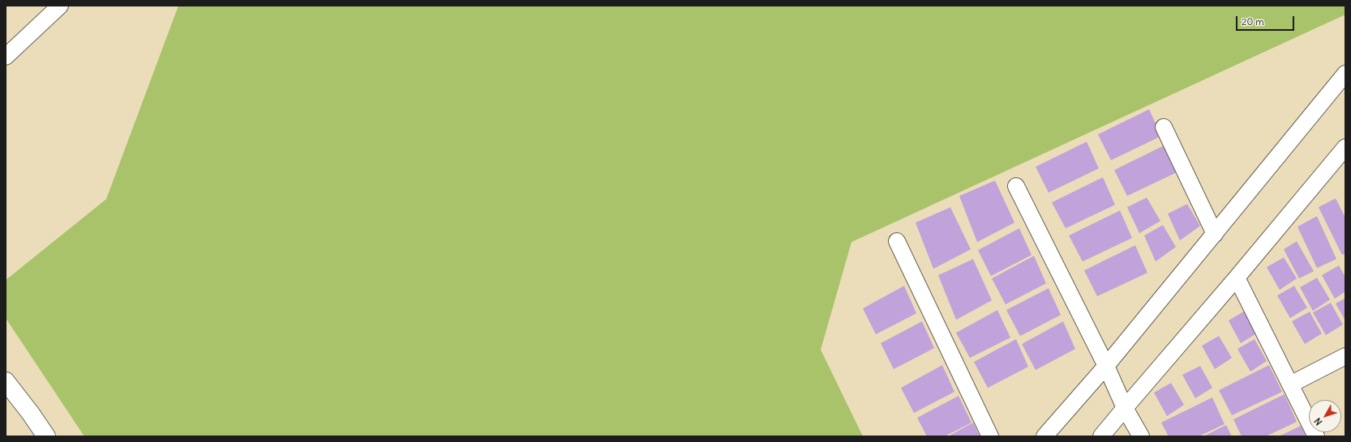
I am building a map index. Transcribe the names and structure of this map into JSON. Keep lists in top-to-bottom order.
{
  "scale_bar": "20 m",
  "north": "bottom left"
}
